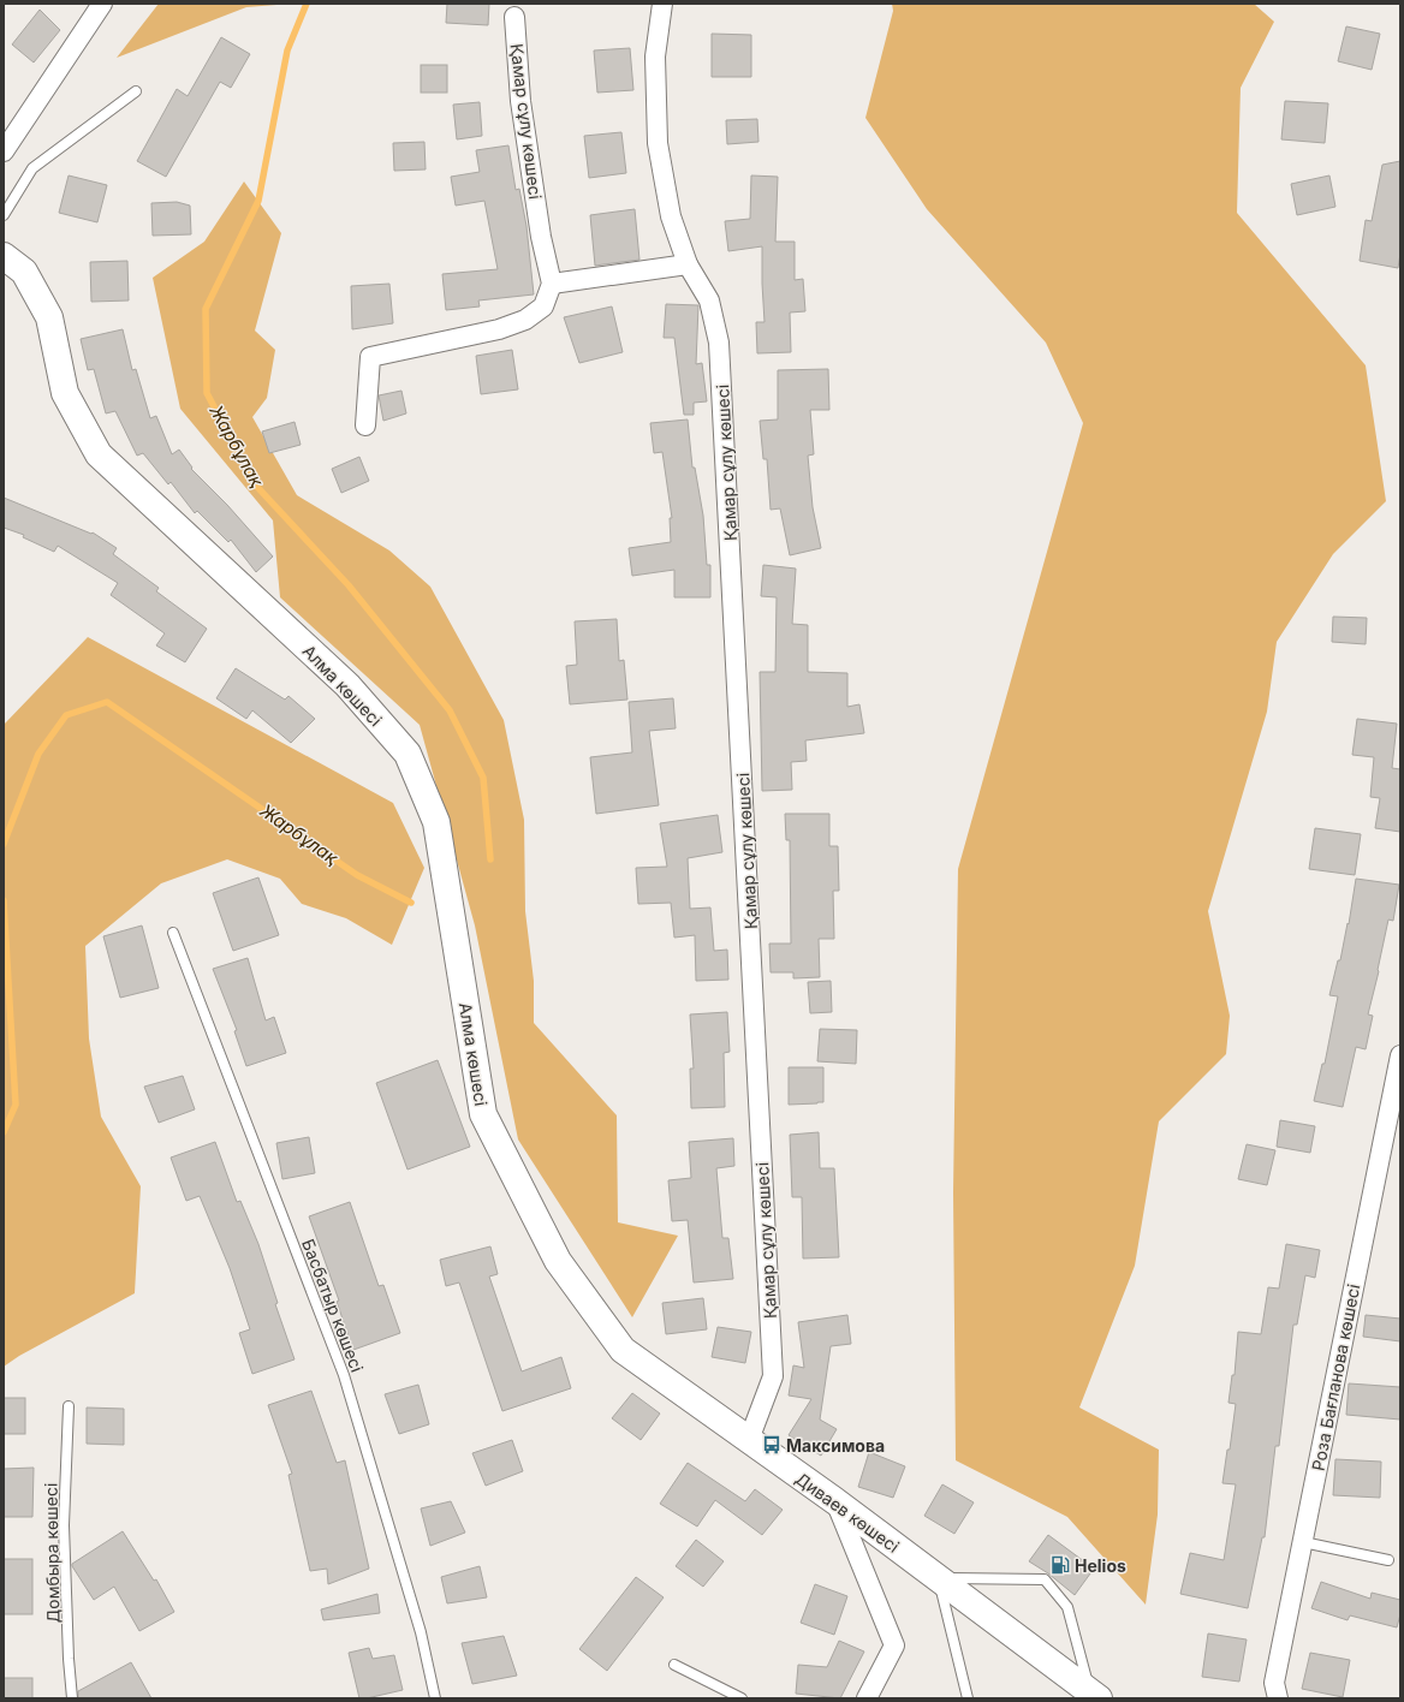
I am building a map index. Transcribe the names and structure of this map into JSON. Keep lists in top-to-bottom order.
{
  "streets": {
    "street": [
      "Қамар сұлу көшесі",
      "Алма көшесі",
      "Роза Бағланова көшесі",
      "Диваев көшесі"
    ],
    "lane": ["Басбатыр көшесі", "Домбыра көшесі"]
  },
  "crossings": [
    ["Қамар сұлу көшесі", "Диваев көшесі"],
    ["Алма көшесі", "Диваев көшесі"]
  ],
  "water": ["Жарбұлақ"],
  "places": {
    "bus stop": ["Максимова"],
    "fuel station": ["Helios"]
  }
}
